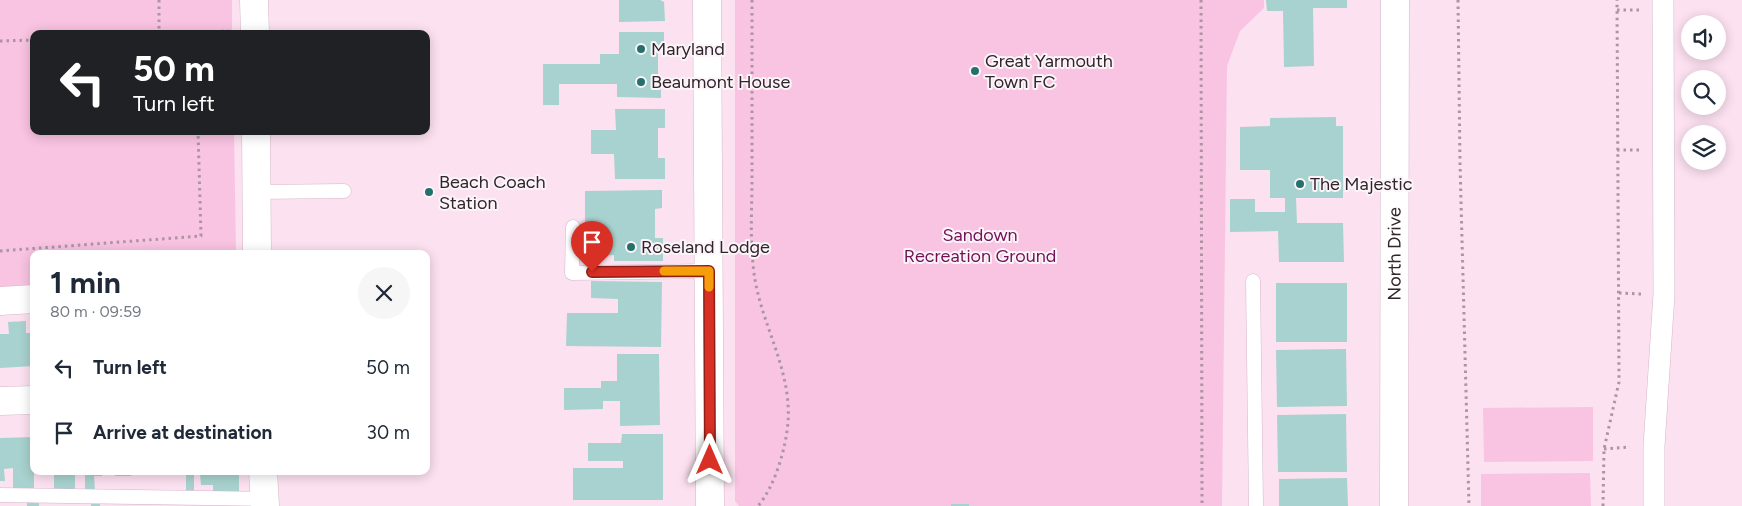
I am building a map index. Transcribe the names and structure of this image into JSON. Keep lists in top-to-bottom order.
{
  "streets": {
    "street": ["North Drive"]
  },
  "parks": ["Sandown Recreation Ground"],
  "places": [
    "Maryland",
    "Great Yarmouth Town FC",
    "Beaumont House",
    "The Majestic",
    "Beach Coach Station",
    "Roseland Lodge"
  ],
  "page": {
    "turn": ["50 m", "Turn left"],
    "heading": ["1 min", "80 m · 09:59"],
    "list": [
      {
        "name": "Turn left",
        "value": "50 m"
      },
      {
        "name": "Arrive at destination",
        "value": "30 m"
      }
    ]
  }
}
